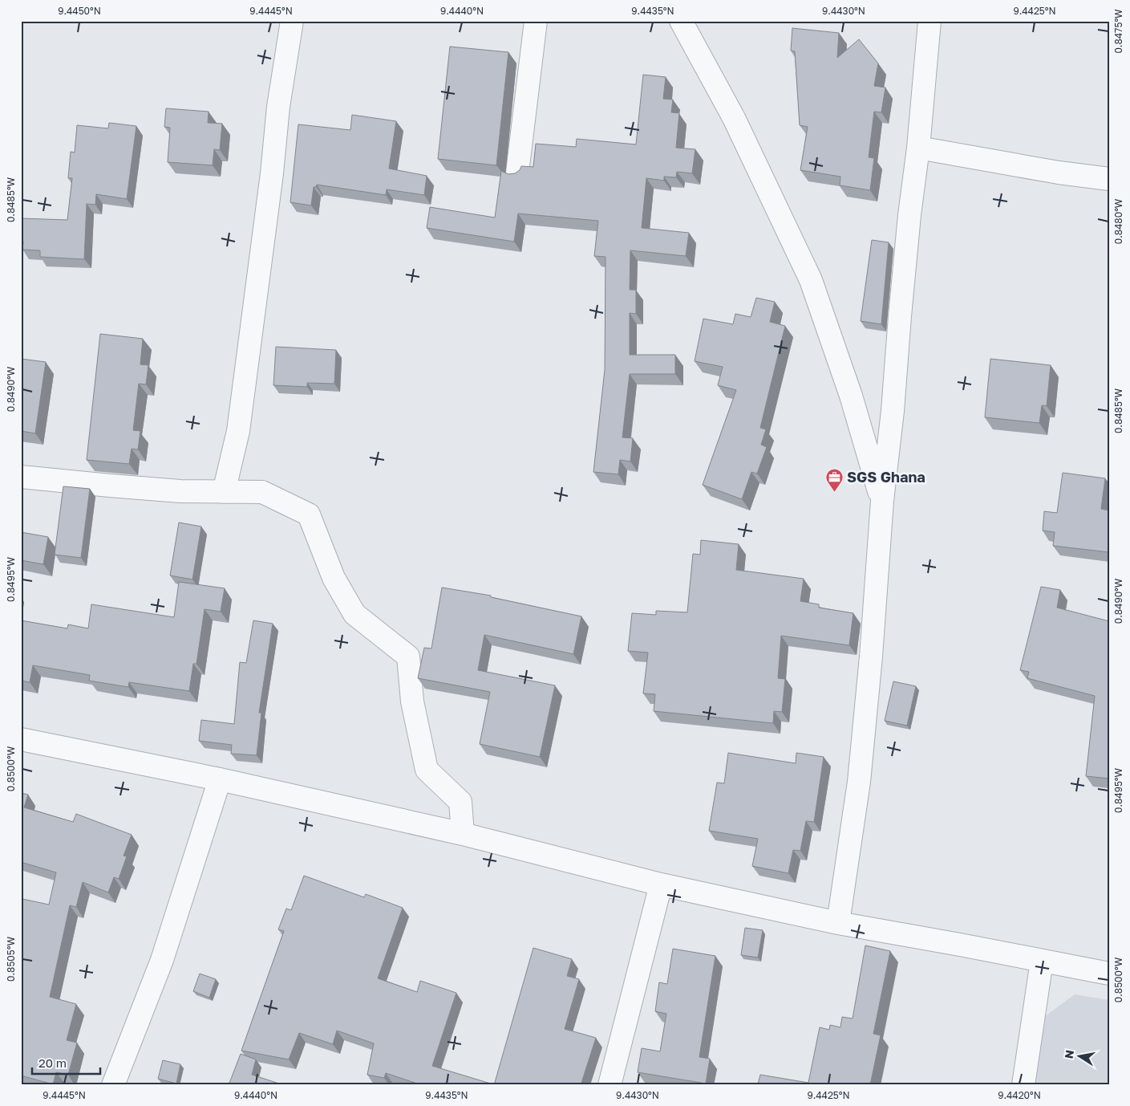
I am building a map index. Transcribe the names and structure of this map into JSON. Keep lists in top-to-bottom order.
{
  "places": {
    "office": ["SGS Ghana"]
  },
  "scale_bar": "20 m",
  "north": "left",
  "coordinates": [
    "9.4450°N",
    "9.4445°N",
    "9.4440°N",
    "9.4435°N",
    "9.4430°N",
    "9.4425°N",
    "0.8475°W",
    "0.8485°W",
    "0.8480°W",
    "0.8490°W",
    "0.8495°W",
    "0.8500°W",
    "0.8505°W",
    "9.4420°N"
  ]
}
